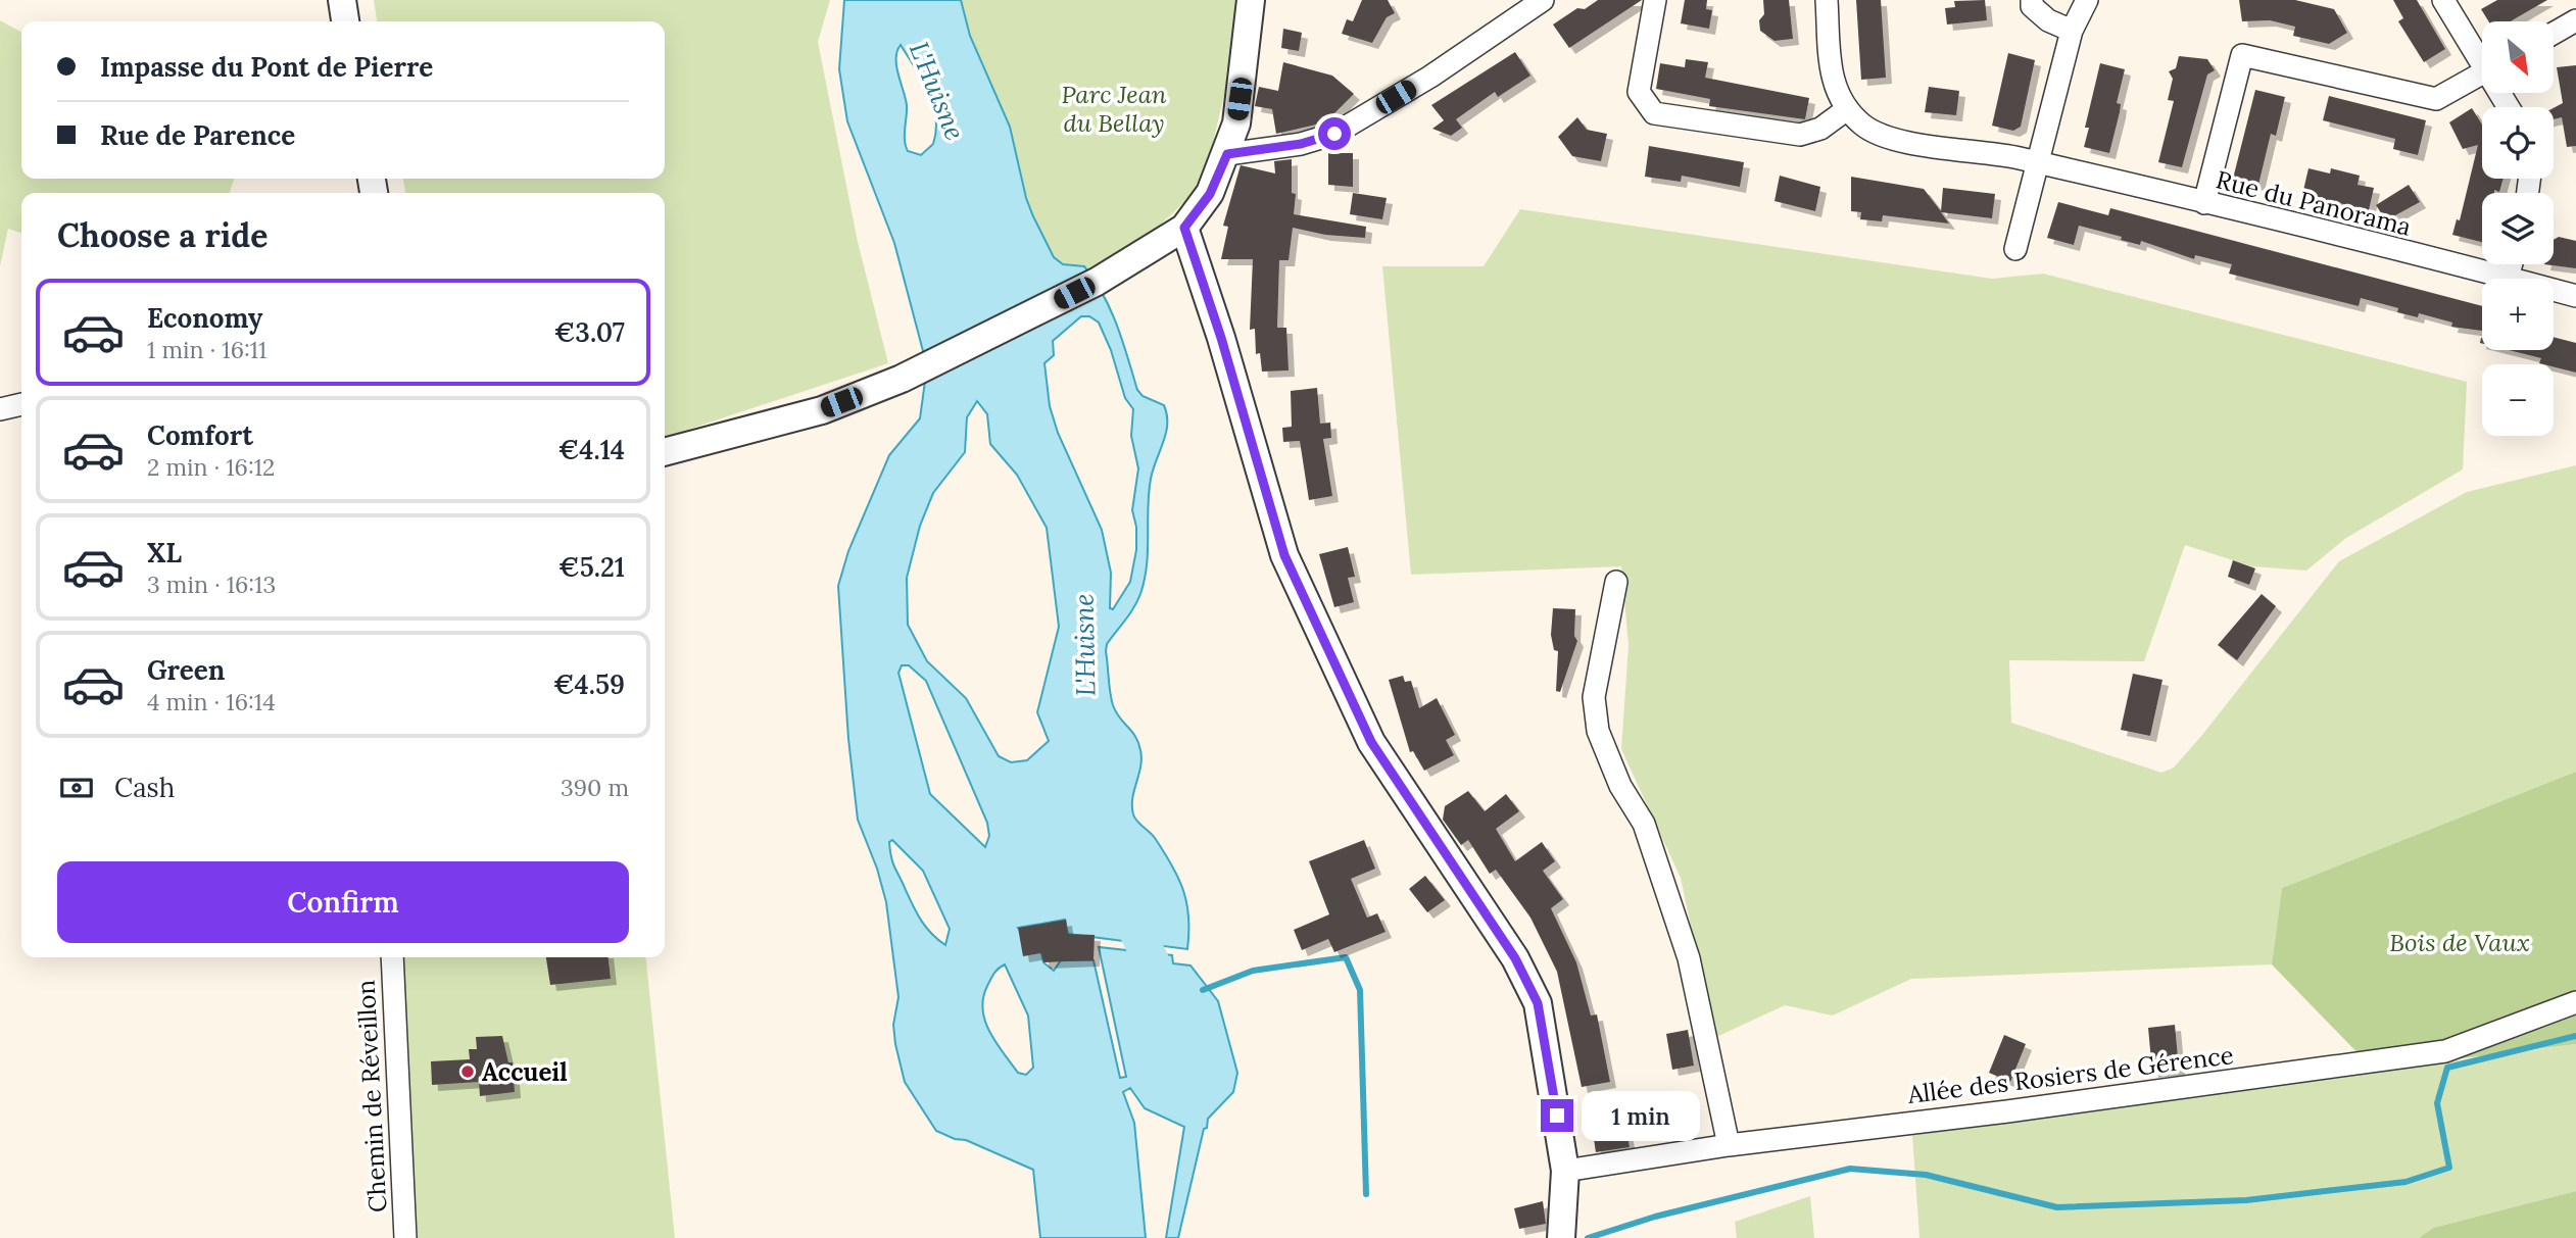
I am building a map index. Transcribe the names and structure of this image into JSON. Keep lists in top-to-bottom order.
{
  "streets": {
    "street": ["Rue du Panorama", "Allée des Rosiers de Gérence", "Chemin de Réveillon"]
  },
  "water": ["L'Huisne"],
  "parks": ["Parc Jean du Bellay", "Bois de Vaux"],
  "places": ["Accueil"],
  "north": "bottom right",
  "page": {
    "map_buttons": ["+", "−"],
    "banner": ["Impasse du Pont de Pierre", "Rue de Parence"],
    "heading": "Choose a ride",
    "list": [
      {
        "name": "Economy",
        "note": "1 min · 16:11",
        "value": "€3.07"
      },
      {
        "name": "Comfort",
        "note": "2 min · 16:12",
        "value": "€4.14"
      },
      {
        "name": "XL",
        "note": "3 min · 16:13",
        "value": "€5.21"
      },
      {
        "name": "Green",
        "note": "4 min · 16:14",
        "value": "€4.59"
      }
    ],
    "pay": ["Cash", "390 m"],
    "buttons": "Confirm",
    "bubble": "1 min"
  }
}
